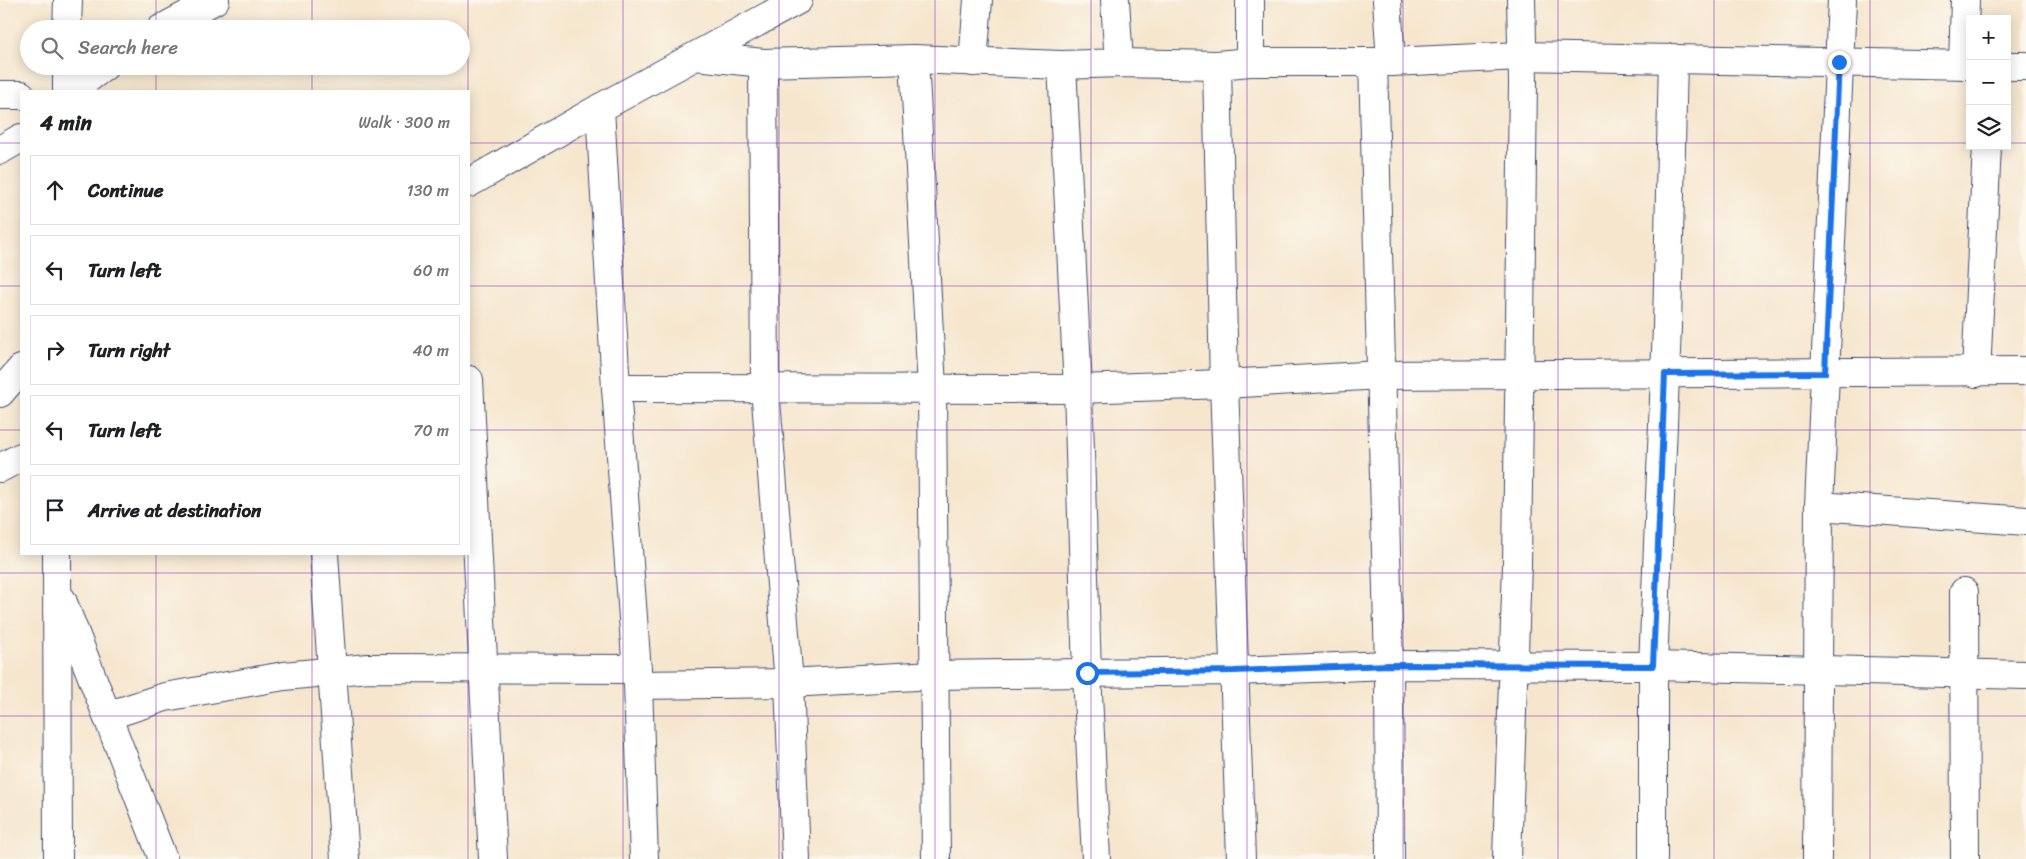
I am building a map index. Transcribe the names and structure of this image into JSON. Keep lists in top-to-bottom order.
{
  "page": {
    "map_buttons": ["+", "−"],
    "search": "Search here",
    "heading": ["4 min", "Walk · 300 m"],
    "list": [
      ["Continue", "130 m"],
      ["Turn left", "60 m"],
      ["Turn right", "40 m"],
      ["Turn left", "70 m"],
      "Arrive at destination"
    ]
  }
}
